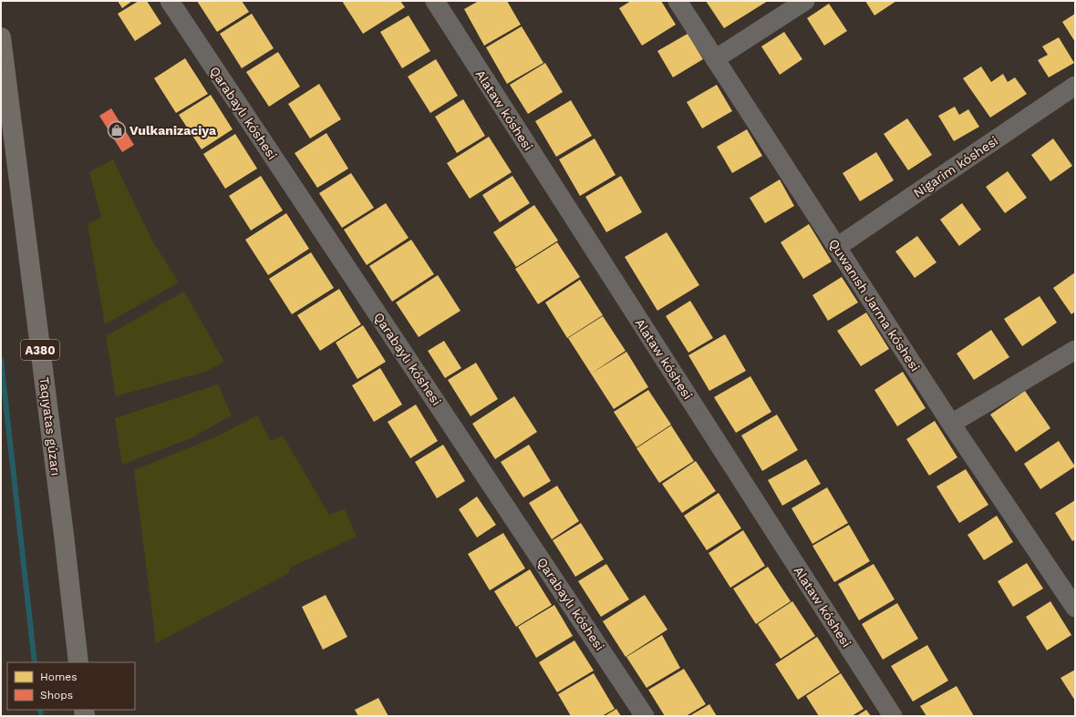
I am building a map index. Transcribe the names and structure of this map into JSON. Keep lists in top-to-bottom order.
{
  "streets": {
    "highway": ["A380", "Taqıyatas gúzarı"],
    "street": [
      "Alataw kóshesi",
      "Qarabaylı kóshesi",
      "Nigarim kóshesi",
      "Quwanısh Jarma kóshesi"
    ]
  },
  "crossings": [
    ["Nigarim kóshesi", "Quwanısh Jarma kóshesi"]
  ],
  "places": {
    "shop": ["Vulkanizaciya"]
  },
  "legend": ["Homes", "Shops"]
}
